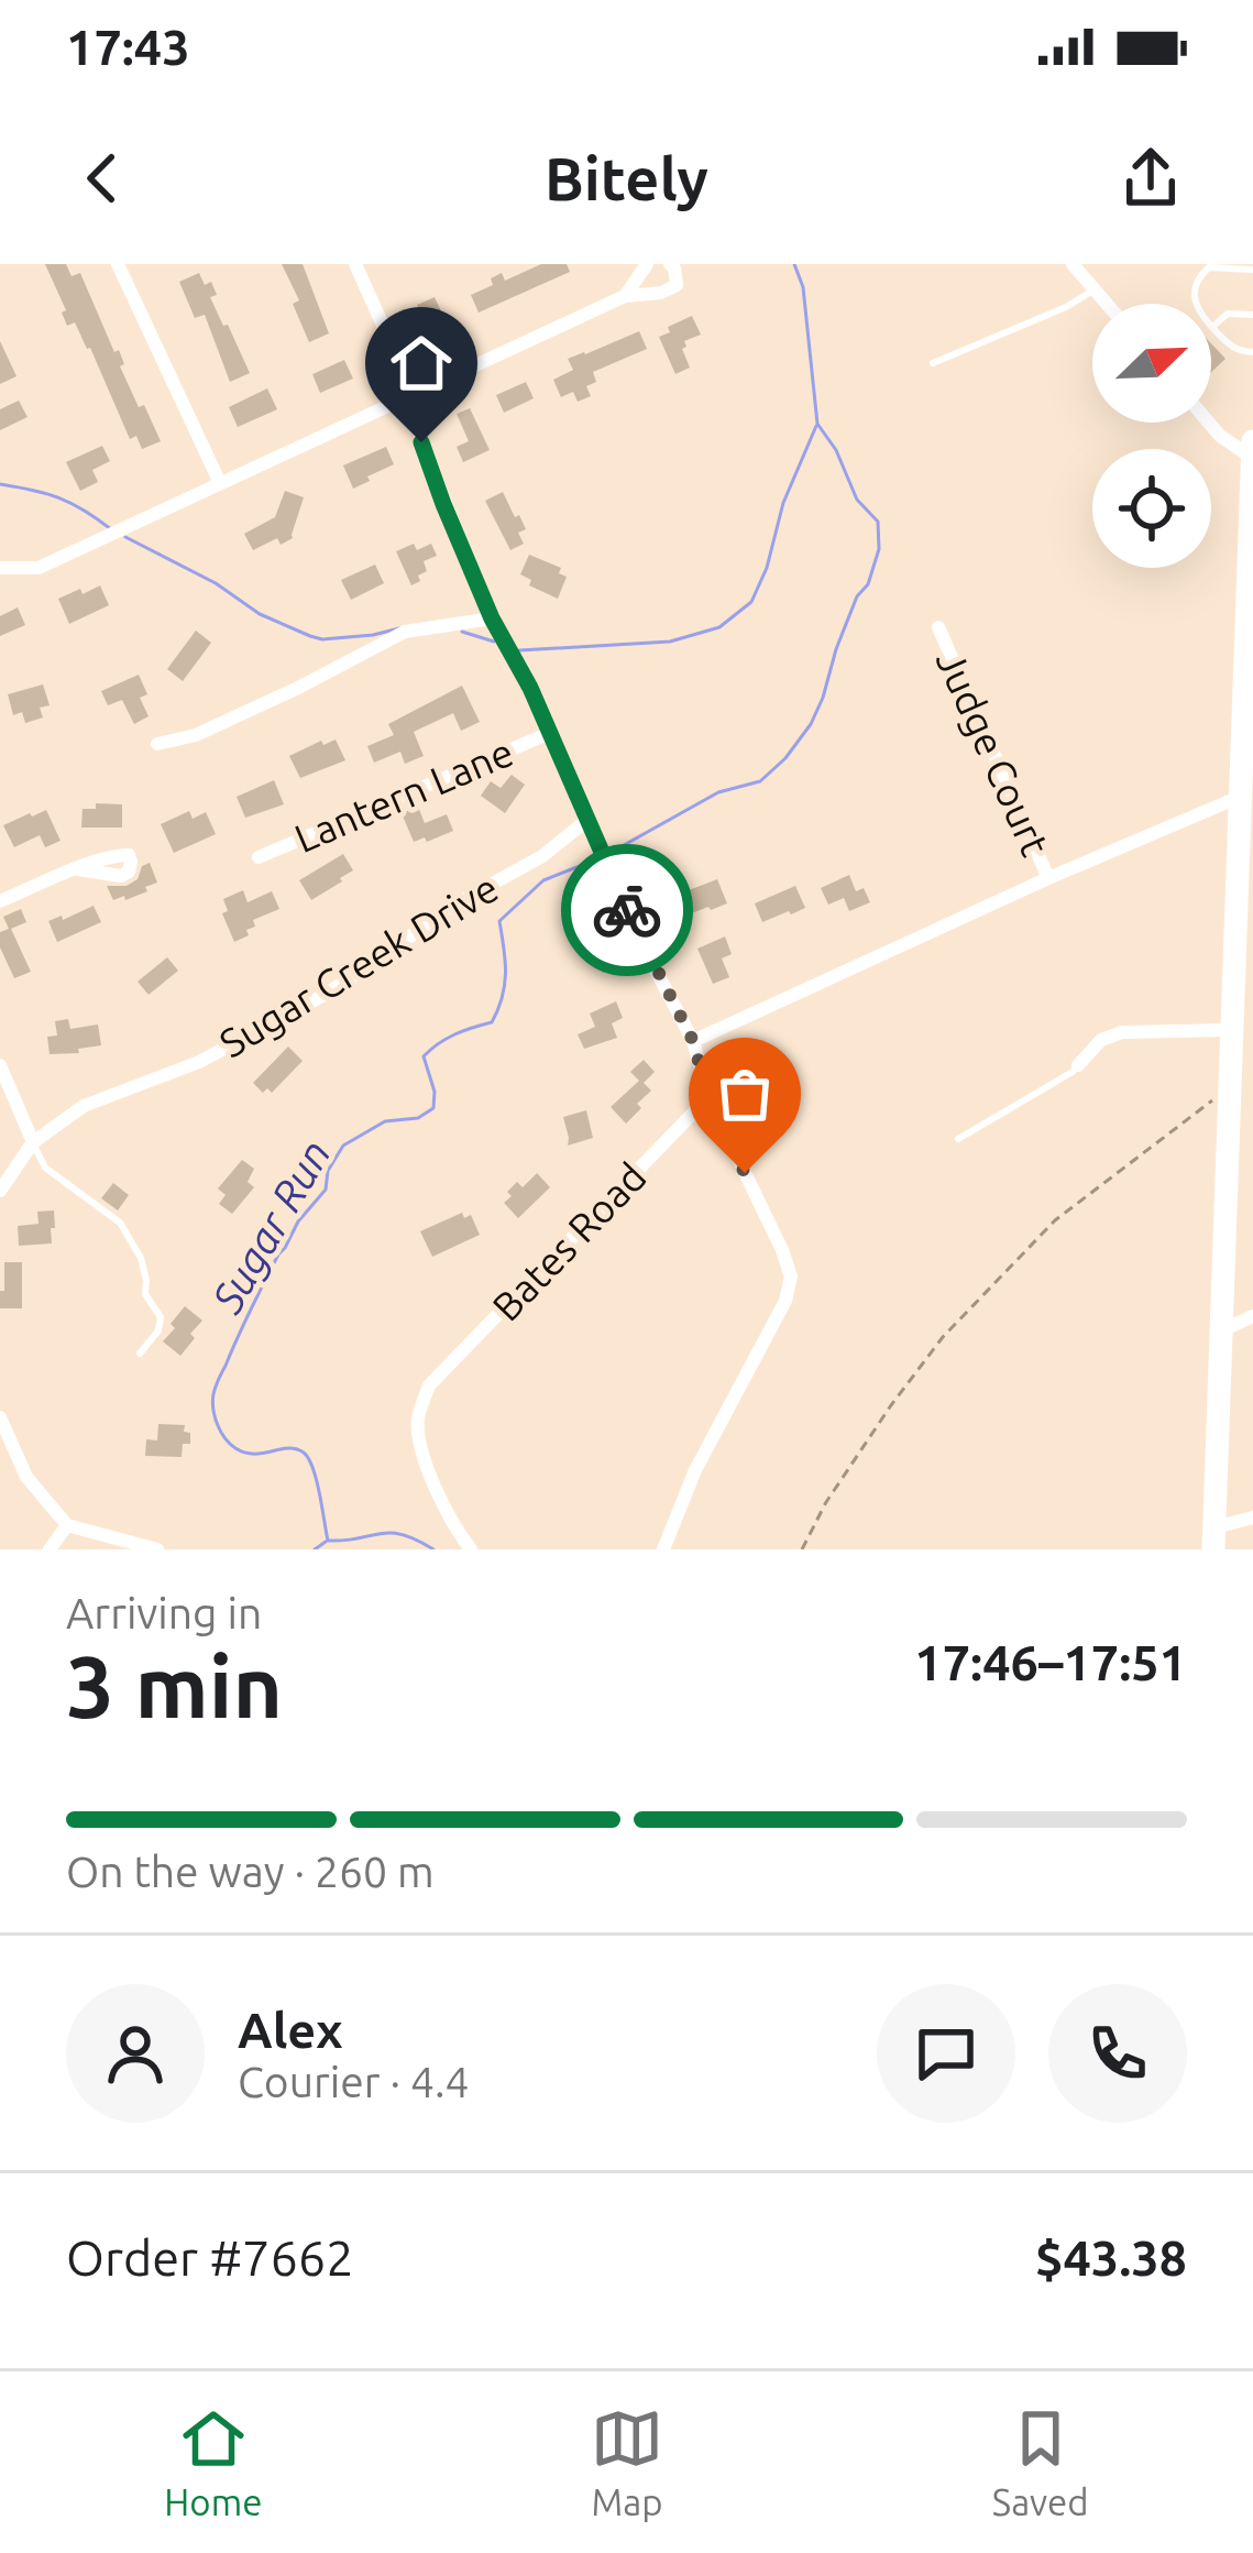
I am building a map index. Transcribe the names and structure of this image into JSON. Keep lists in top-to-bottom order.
{
  "streets": {
    "street": [
      "Judge Court",
      "Lantern Lane",
      "Sugar Creek Drive",
      "Bates Road"
    ]
  },
  "water": ["Sugar Run"],
  "north": "top right",
  "page": {
    "status": "17:43",
    "header": "Bitely",
    "heading": ["3 min", "Arriving in", "17:46–17:51"],
    "panel": [
      "Alex",
      "Courier · 4.4",
      "Order #7662",
      "$43.38"
    ],
    "bar": "On the way · 260 m",
    "tabs": ["Home", "Map", "Saved"]
  }
}
